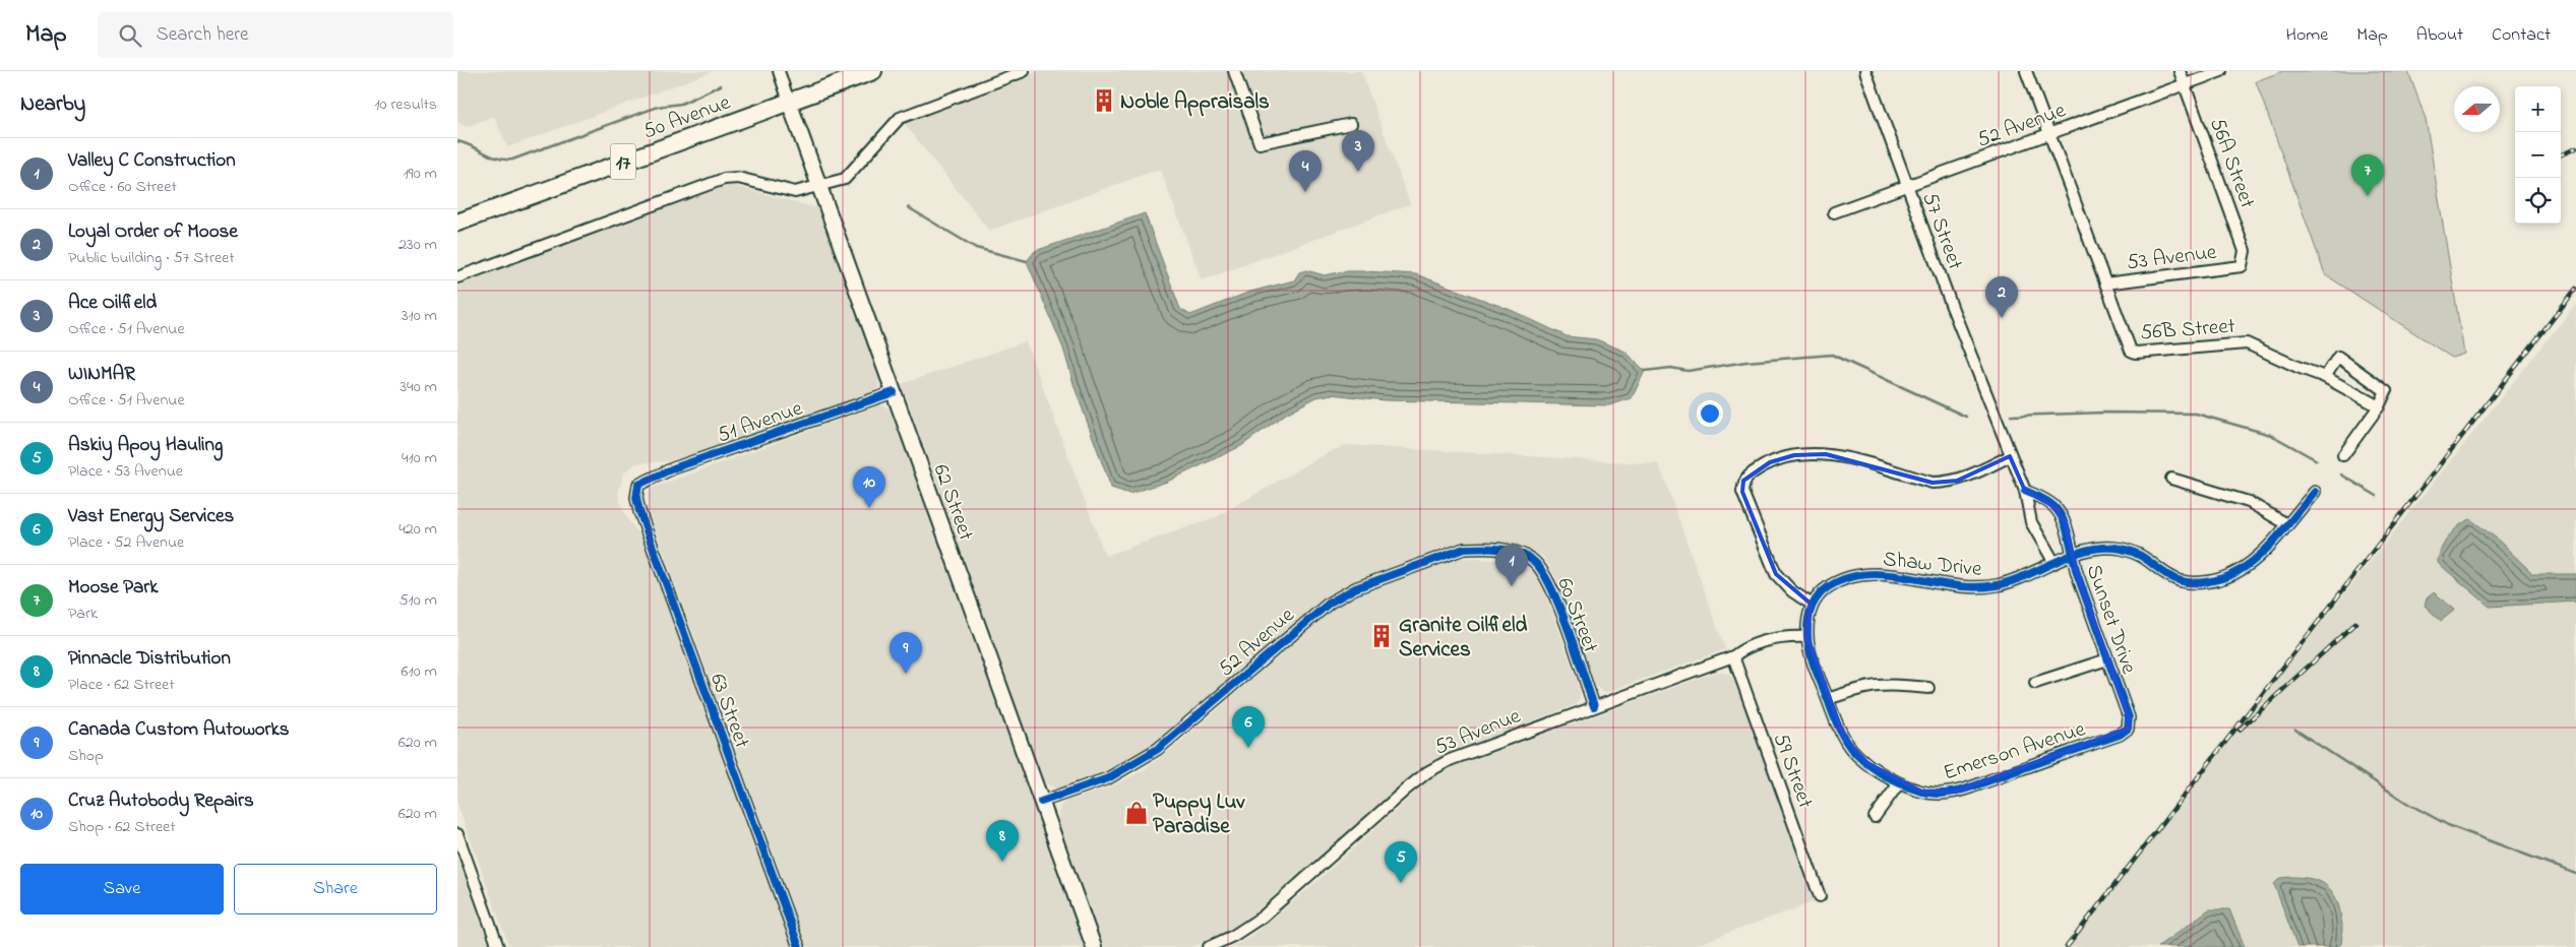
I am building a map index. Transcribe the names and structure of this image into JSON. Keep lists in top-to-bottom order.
{
  "streets": {
    "main road": ["50 Avenue", "17", "62 Street"],
    "street": [
      "52 Avenue",
      "56A Street",
      "57 Street",
      "53 Avenue",
      "56B Street",
      "51 Avenue",
      "Shaw Drive",
      "60 Street",
      "Sunset Drive",
      "63 Street",
      "Emerson Avenue",
      "59 Street"
    ]
  },
  "crossings": [
    ["50 Avenue", "62 Street"],
    ["52 Avenue", "56A Street"],
    ["52 Avenue", "57 Street"],
    ["52 Avenue", "56B Street"],
    ["52 Avenue", "62 Street"],
    ["52 Avenue", "60 Street"],
    ["56A Street", "53 Avenue"],
    ["57 Street", "Sunset Drive"],
    ["53 Avenue", "56B Street"],
    ["53 Avenue", "60 Street"],
    ["53 Avenue", "59 Street"],
    ["51 Avenue", "62 Street"],
    ["51 Avenue", "63 Street"],
    ["Shaw Drive", "Sunset Drive"],
    ["Sunset Drive", "Emerson Avenue"]
  ],
  "places": {
    "building": ["Noble Appraisals", "Granite Oilfield Services"],
    "shop": ["Puppy Luv Paradise"]
  },
  "north": "left",
  "page": {
    "header": "Map",
    "search": "Search here",
    "nav": [
      "Home",
      "Map",
      "About",
      "Contact"
    ],
    "heading": ["Nearby", "10 results"],
    "map_buttons": ["+", "−"],
    "pins": [
      "3",
      "4",
      "7",
      "2",
      "10",
      "1",
      "9",
      "6",
      "8",
      "5"
    ],
    "list": [
      {
        "mark": "1",
        "name": "Valley C Construction",
        "note": "Office · 60 Street",
        "value": "190 m"
      },
      {
        "mark": "2",
        "name": "Loyal Order of Moose",
        "note": "Public building · 57 Street",
        "value": "230 m"
      },
      {
        "mark": "3",
        "name": "Ace Oilfield",
        "note": "Office · 51 Avenue",
        "value": "310 m"
      },
      {
        "mark": "4",
        "name": "WINMAR",
        "note": "Office · 51 Avenue",
        "value": "340 m"
      },
      {
        "mark": "5",
        "name": "Askiy Apoy Hauling",
        "note": "Place · 53 Avenue",
        "value": "410 m"
      },
      {
        "mark": "6",
        "name": "Vast Energy Services",
        "note": "Place · 52 Avenue",
        "value": "420 m"
      },
      {
        "mark": "7",
        "name": "Moose Park",
        "note": "Park",
        "value": "510 m"
      },
      {
        "mark": "8",
        "name": "Pinnacle Distribution",
        "note": "Place · 62 Street",
        "value": "610 m"
      },
      {
        "mark": "9",
        "name": "Canada Custom Autoworks",
        "note": "Shop",
        "value": "620 m"
      },
      {
        "mark": "10",
        "name": "Cruz Autobody Repairs",
        "note": "Shop · 62 Street",
        "value": "620 m"
      }
    ],
    "buttons": ["Save", "Share"]
  }
}
